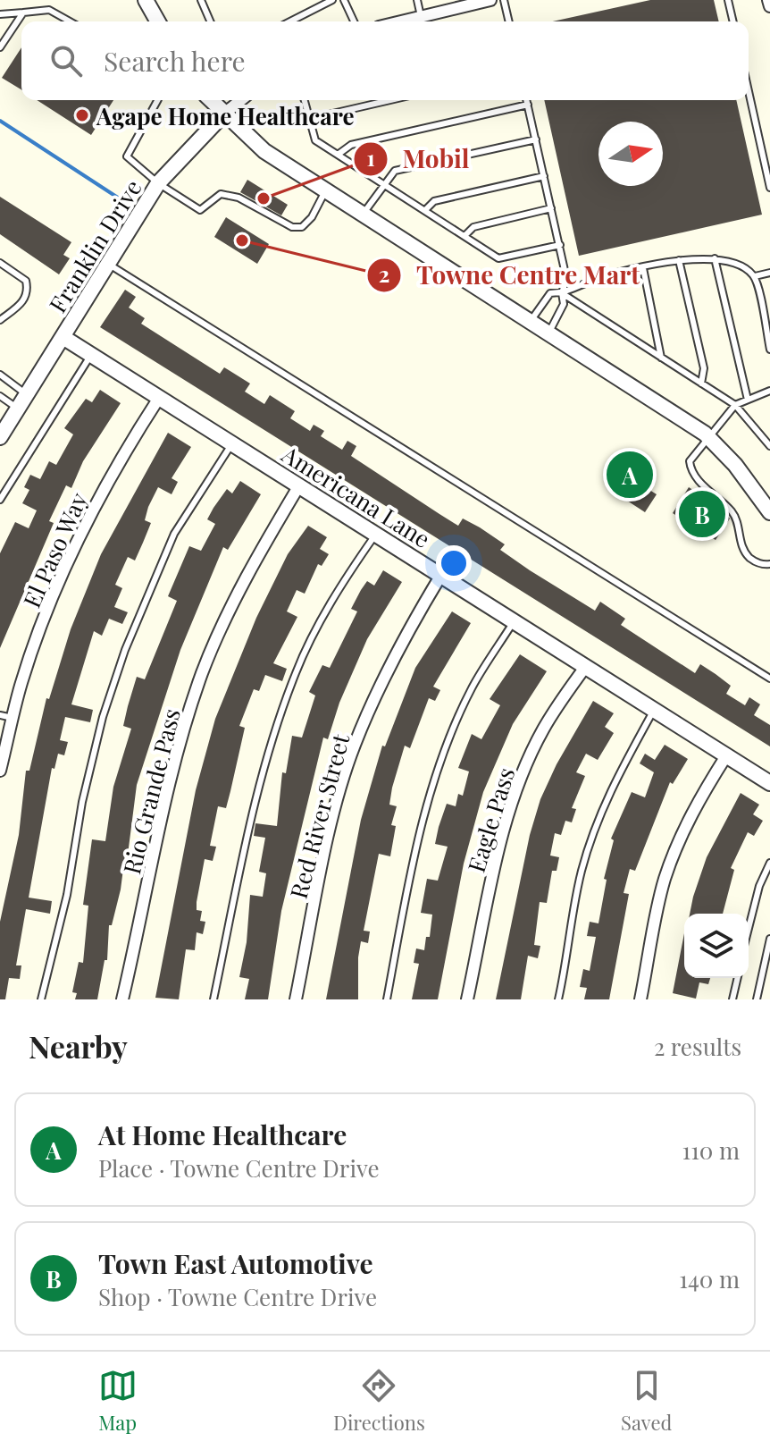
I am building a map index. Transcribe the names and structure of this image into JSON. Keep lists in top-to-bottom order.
{
  "streets": {
    "street": [
      "Franklin Drive",
      "Americana Lane",
      "El Paso Way",
      "Rio Grande Pass",
      "Red River Street",
      "Eagle Pass"
    ]
  },
  "crossings": [
    ["Franklin Drive", "Americana Lane"],
    ["Americana Lane", "El Paso Way"],
    ["Americana Lane", "Rio Grande Pass"],
    ["Americana Lane", "Red River Street"],
    ["Americana Lane", "Eagle Pass"]
  ],
  "places": ["Agape Home Healthcare", "Mobil", "Towne Centre Mart"],
  "north": "right",
  "page": {
    "search": "Search here",
    "pins": ["A", "B"],
    "heading": ["Nearby", "2 results"],
    "list": [
      {
        "mark": "A",
        "name": "At Home Healthcare",
        "note": "Place · Towne Centre Drive",
        "value": "110 m"
      },
      {
        "mark": "B",
        "name": "Town East Automotive",
        "note": "Shop · Towne Centre Drive",
        "value": "140 m"
      }
    ],
    "nav": ["Map", "Directions", "Saved"]
  }
}
